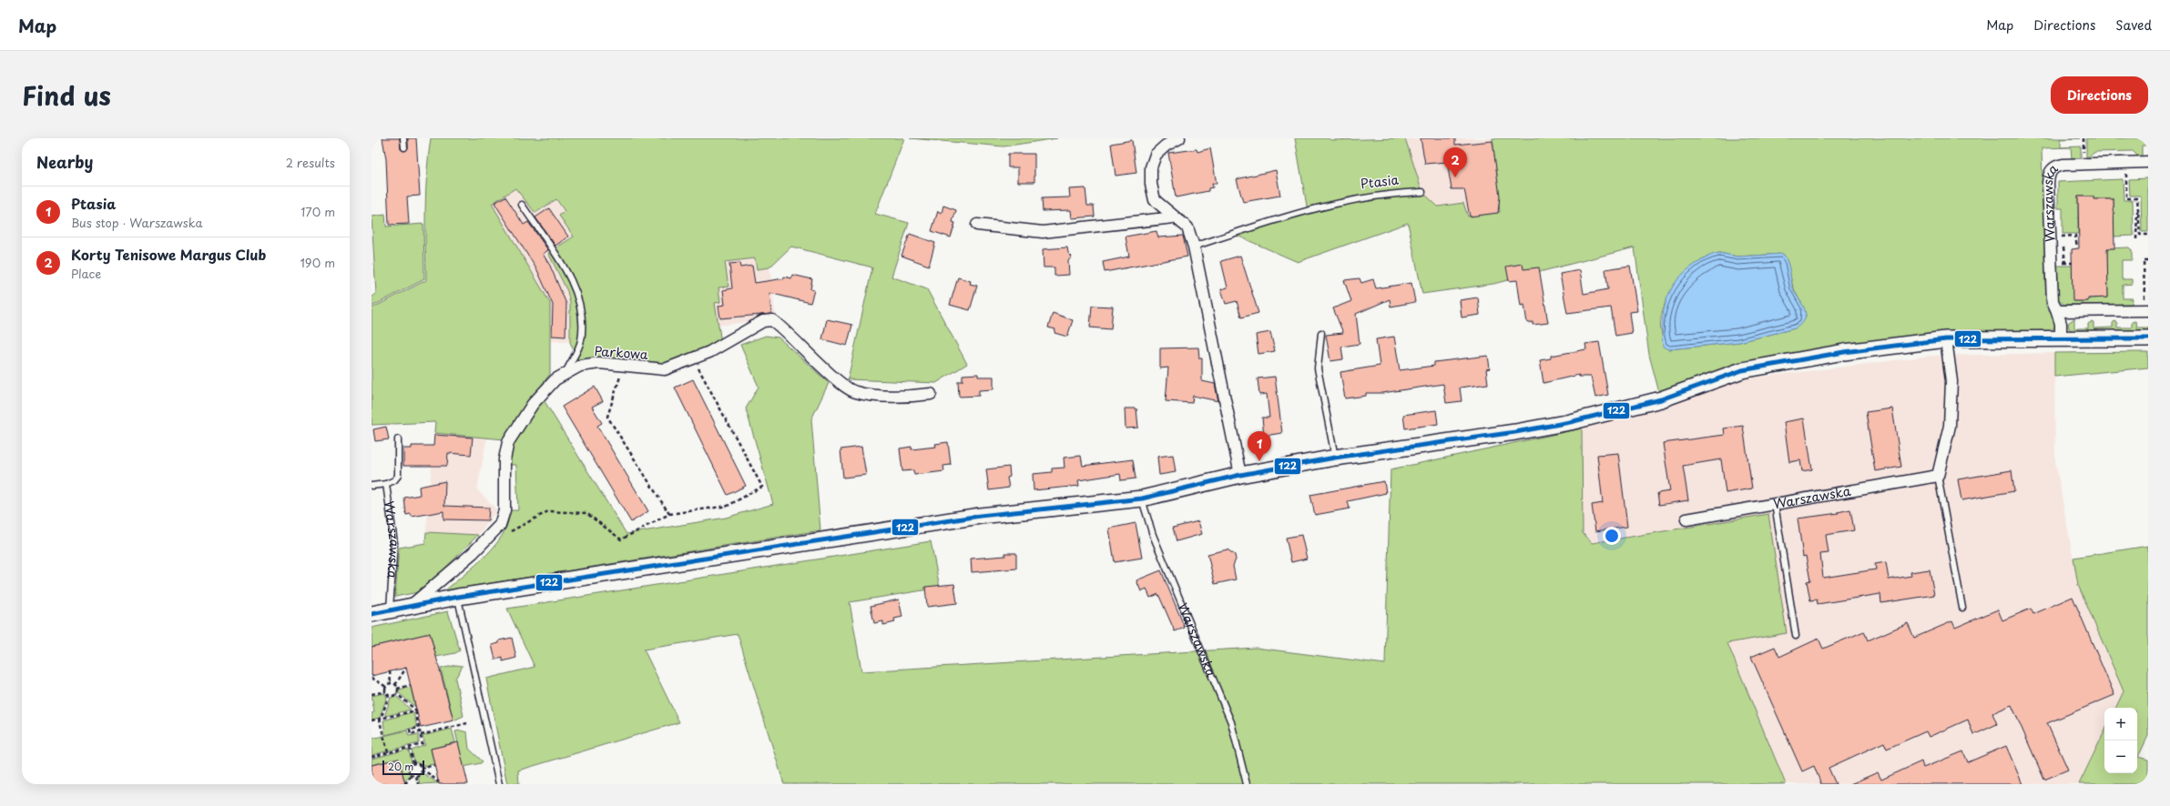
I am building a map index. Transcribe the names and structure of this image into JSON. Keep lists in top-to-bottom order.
{
  "streets": {
    "street": ["Warszawska", "Parkowa"],
    "lane": ["Ptasia"]
  },
  "lines": ["transit line 122"],
  "scale_bar": "20 m",
  "page": {
    "header": "Map",
    "nav": ["Map", "Directions", "Saved"],
    "title": "Find us",
    "buttons": "Directions",
    "heading": ["Nearby", "2 results"],
    "pins": ["2", "1"],
    "list": [
      {
        "mark": "1",
        "name": "Ptasia",
        "note": "Bus stop · Warszawska",
        "value": "170 m"
      },
      {
        "mark": "2",
        "name": "Korty Tenisowe Margus Club",
        "note": "Place",
        "value": "190 m"
      }
    ],
    "map_buttons": ["+", "−"],
    "scale": "20 m"
  }
}
